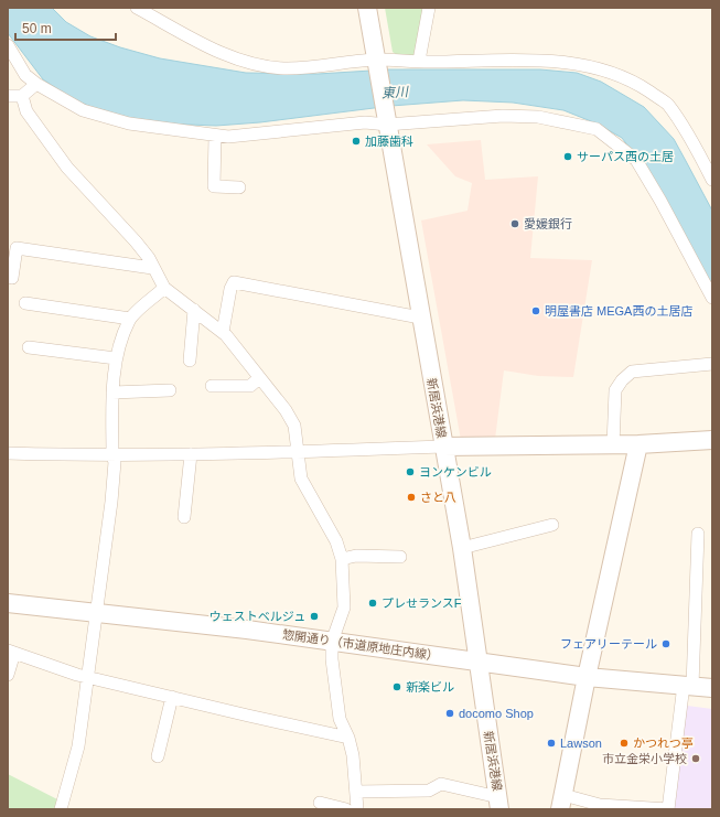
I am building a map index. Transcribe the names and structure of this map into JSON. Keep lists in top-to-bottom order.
{
  "streets": {
    "street": ["新居浜港線", "惣開通り（市道原地庄内線）"]
  },
  "crossings": [
    ["新居浜港線", "惣開通り（市道原地庄内線）"]
  ],
  "water": ["東川"],
  "places": [
    "加藤歯科",
    "サーパス西の土居",
    "愛媛銀行",
    "明屋書店 MEGA西の土居店",
    "ヨンケンビル",
    "さと八",
    "プレせランスF",
    "ウェストベルジュ",
    "フェアリーテール",
    "新楽ビル",
    "docomo Shop",
    "Lawson",
    "かつれつ亭",
    "市立金栄小学校"
  ],
  "scale_bar": "50 m"
}
